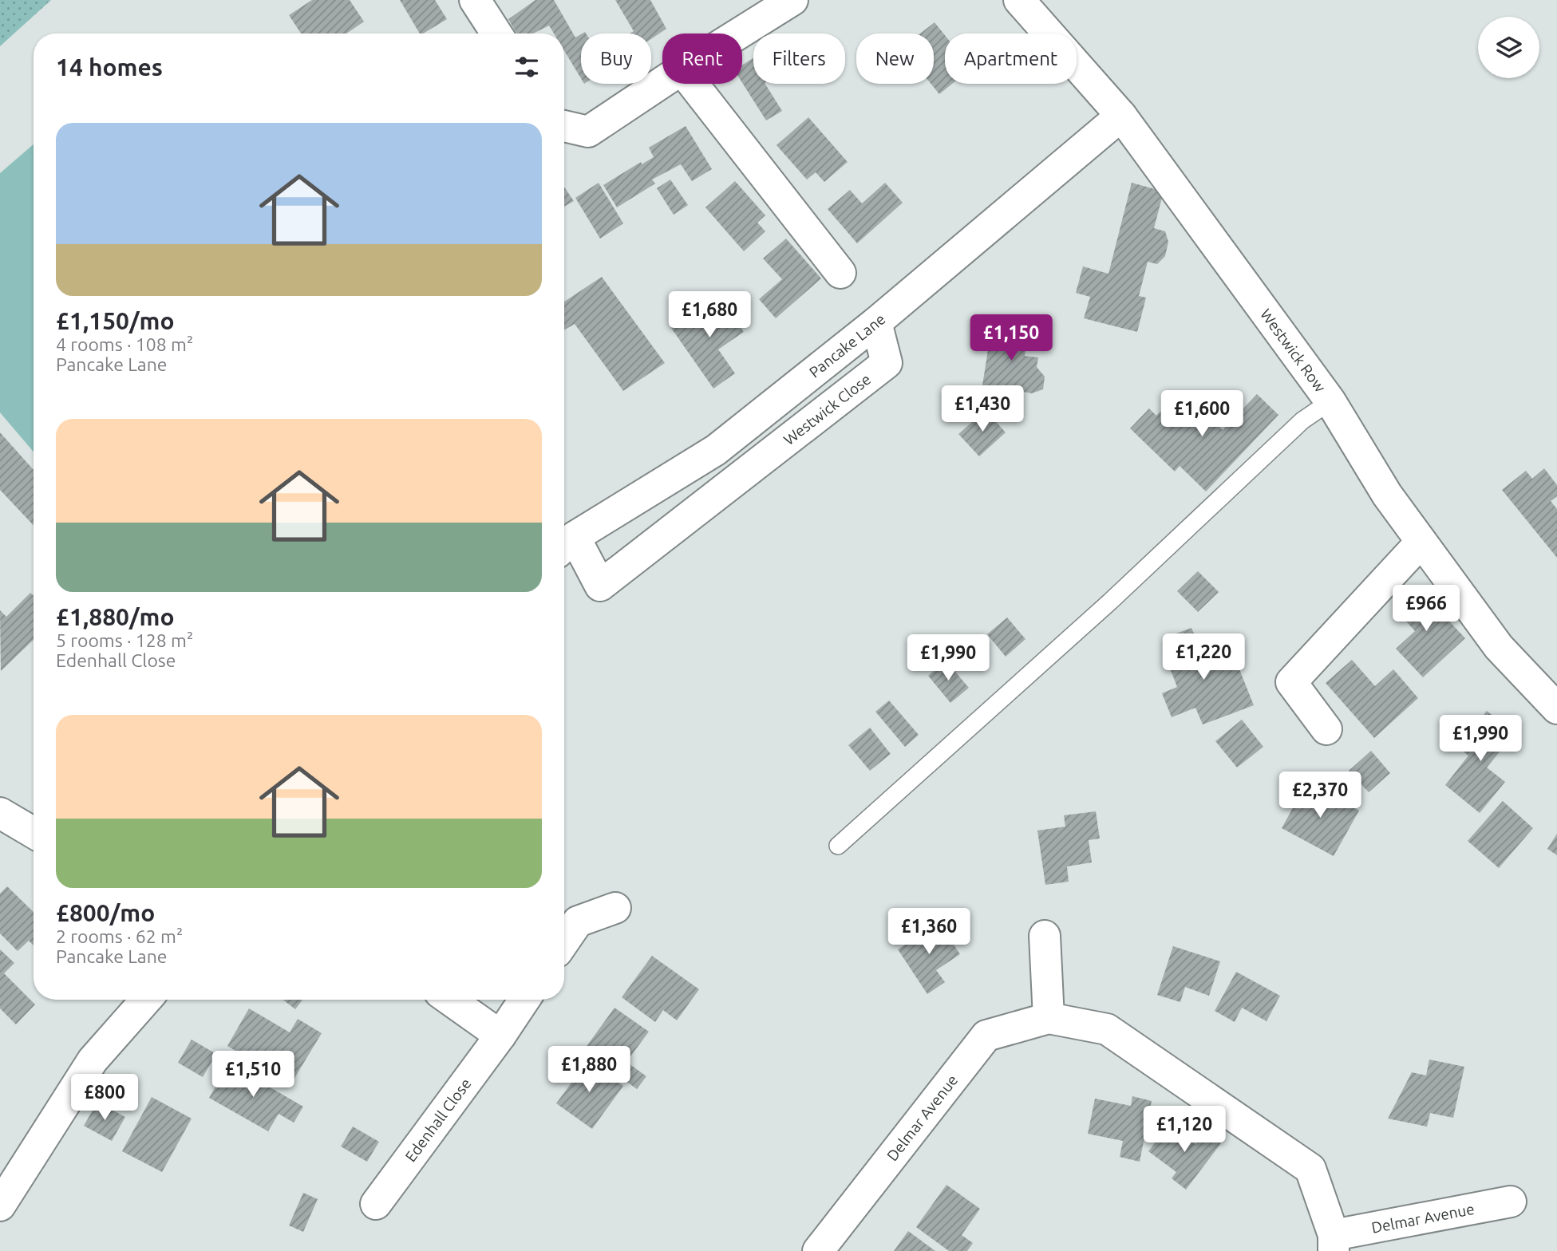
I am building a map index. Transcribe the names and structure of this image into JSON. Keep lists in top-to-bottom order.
{
  "streets": {
    "street": [
      "Pancake Lane",
      "Westwick Row",
      "Westwick Close",
      "Delmar Avenue",
      "Edenhall Close"
    ]
  },
  "crossings": [
    ["Pancake Lane", "Westwick Row"],
    ["Pancake Lane", "Westwick Close"]
  ],
  "page": {
    "chip": [
      "Buy",
      "Rent",
      "Filters",
      "New",
      "Apartment"
    ],
    "heading": "14 homes",
    "list": [
      {
        "name": "£1,150/mo",
        "note": "4 rooms · 108 m² · Pancake Lane"
      },
      {
        "name": "£1,880/mo",
        "note": "5 rooms · 128 m² · Edenhall Close"
      },
      {
        "name": "£800/mo",
        "note": "2 rooms · 62 m² · Pancake Lane"
      }
    ],
    "price": [
      "£1,680",
      "£1,150",
      "£1,430",
      "£1,600",
      "£966",
      "£1,220",
      "£1,990",
      "£1,990",
      "£2,370",
      "£1,360",
      "£1,880",
      "£1,510",
      "£800",
      "£1,120"
    ]
  }
}
